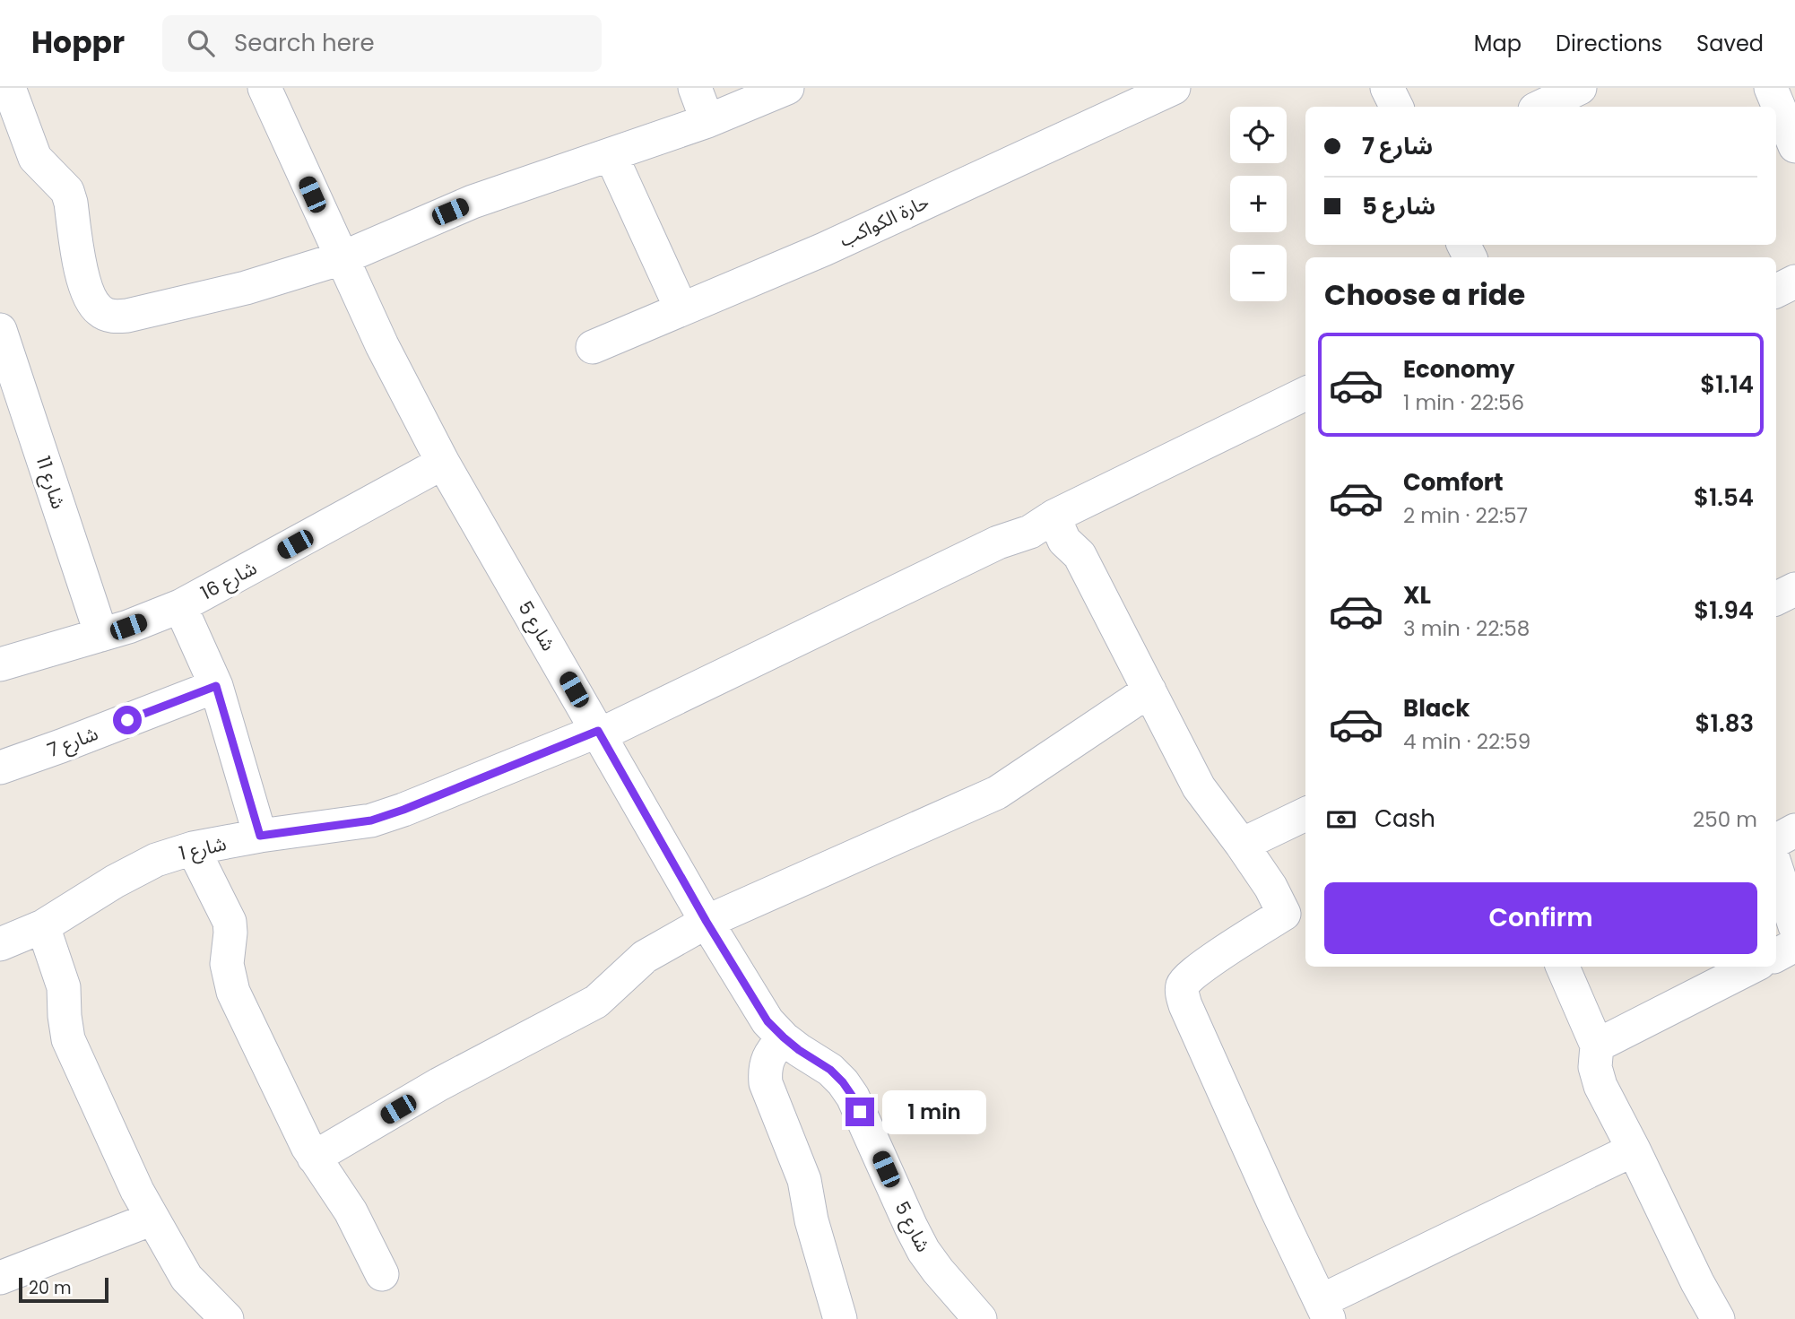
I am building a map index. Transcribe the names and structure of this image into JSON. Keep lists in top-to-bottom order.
{
  "streets": {
    "street": [
      "حارة الكواكب",
      "شارع 11",
      "شارع 16",
      "شارع 5",
      "شارع 7",
      "شارع 1"
    ]
  },
  "crossings": [
    ["شارع 11", "شارع 16"],
    ["شارع 16", "شارع 5"],
    ["شارع 5", "شارع 1"]
  ],
  "scale_bar": "20 m",
  "page": {
    "header": "Hoppr",
    "search": "Search here",
    "nav": ["Map", "Directions", "Saved"],
    "map_buttons": ["+", "−"],
    "banner": ["شارع 7", "شارع 5"],
    "heading": "Choose a ride",
    "list": [
      {
        "name": "Economy",
        "note": "1 min · 22:56",
        "value": "$1.14"
      },
      {
        "name": "Comfort",
        "note": "2 min · 22:57",
        "value": "$1.54"
      },
      {
        "name": "XL",
        "note": "3 min · 22:58",
        "value": "$1.94"
      },
      {
        "name": "Black",
        "note": "4 min · 22:59",
        "value": "$1.83"
      }
    ],
    "pay": ["Cash", "250 m"],
    "buttons": "Confirm",
    "bubble": "1 min",
    "scale": "20 m"
  }
}
